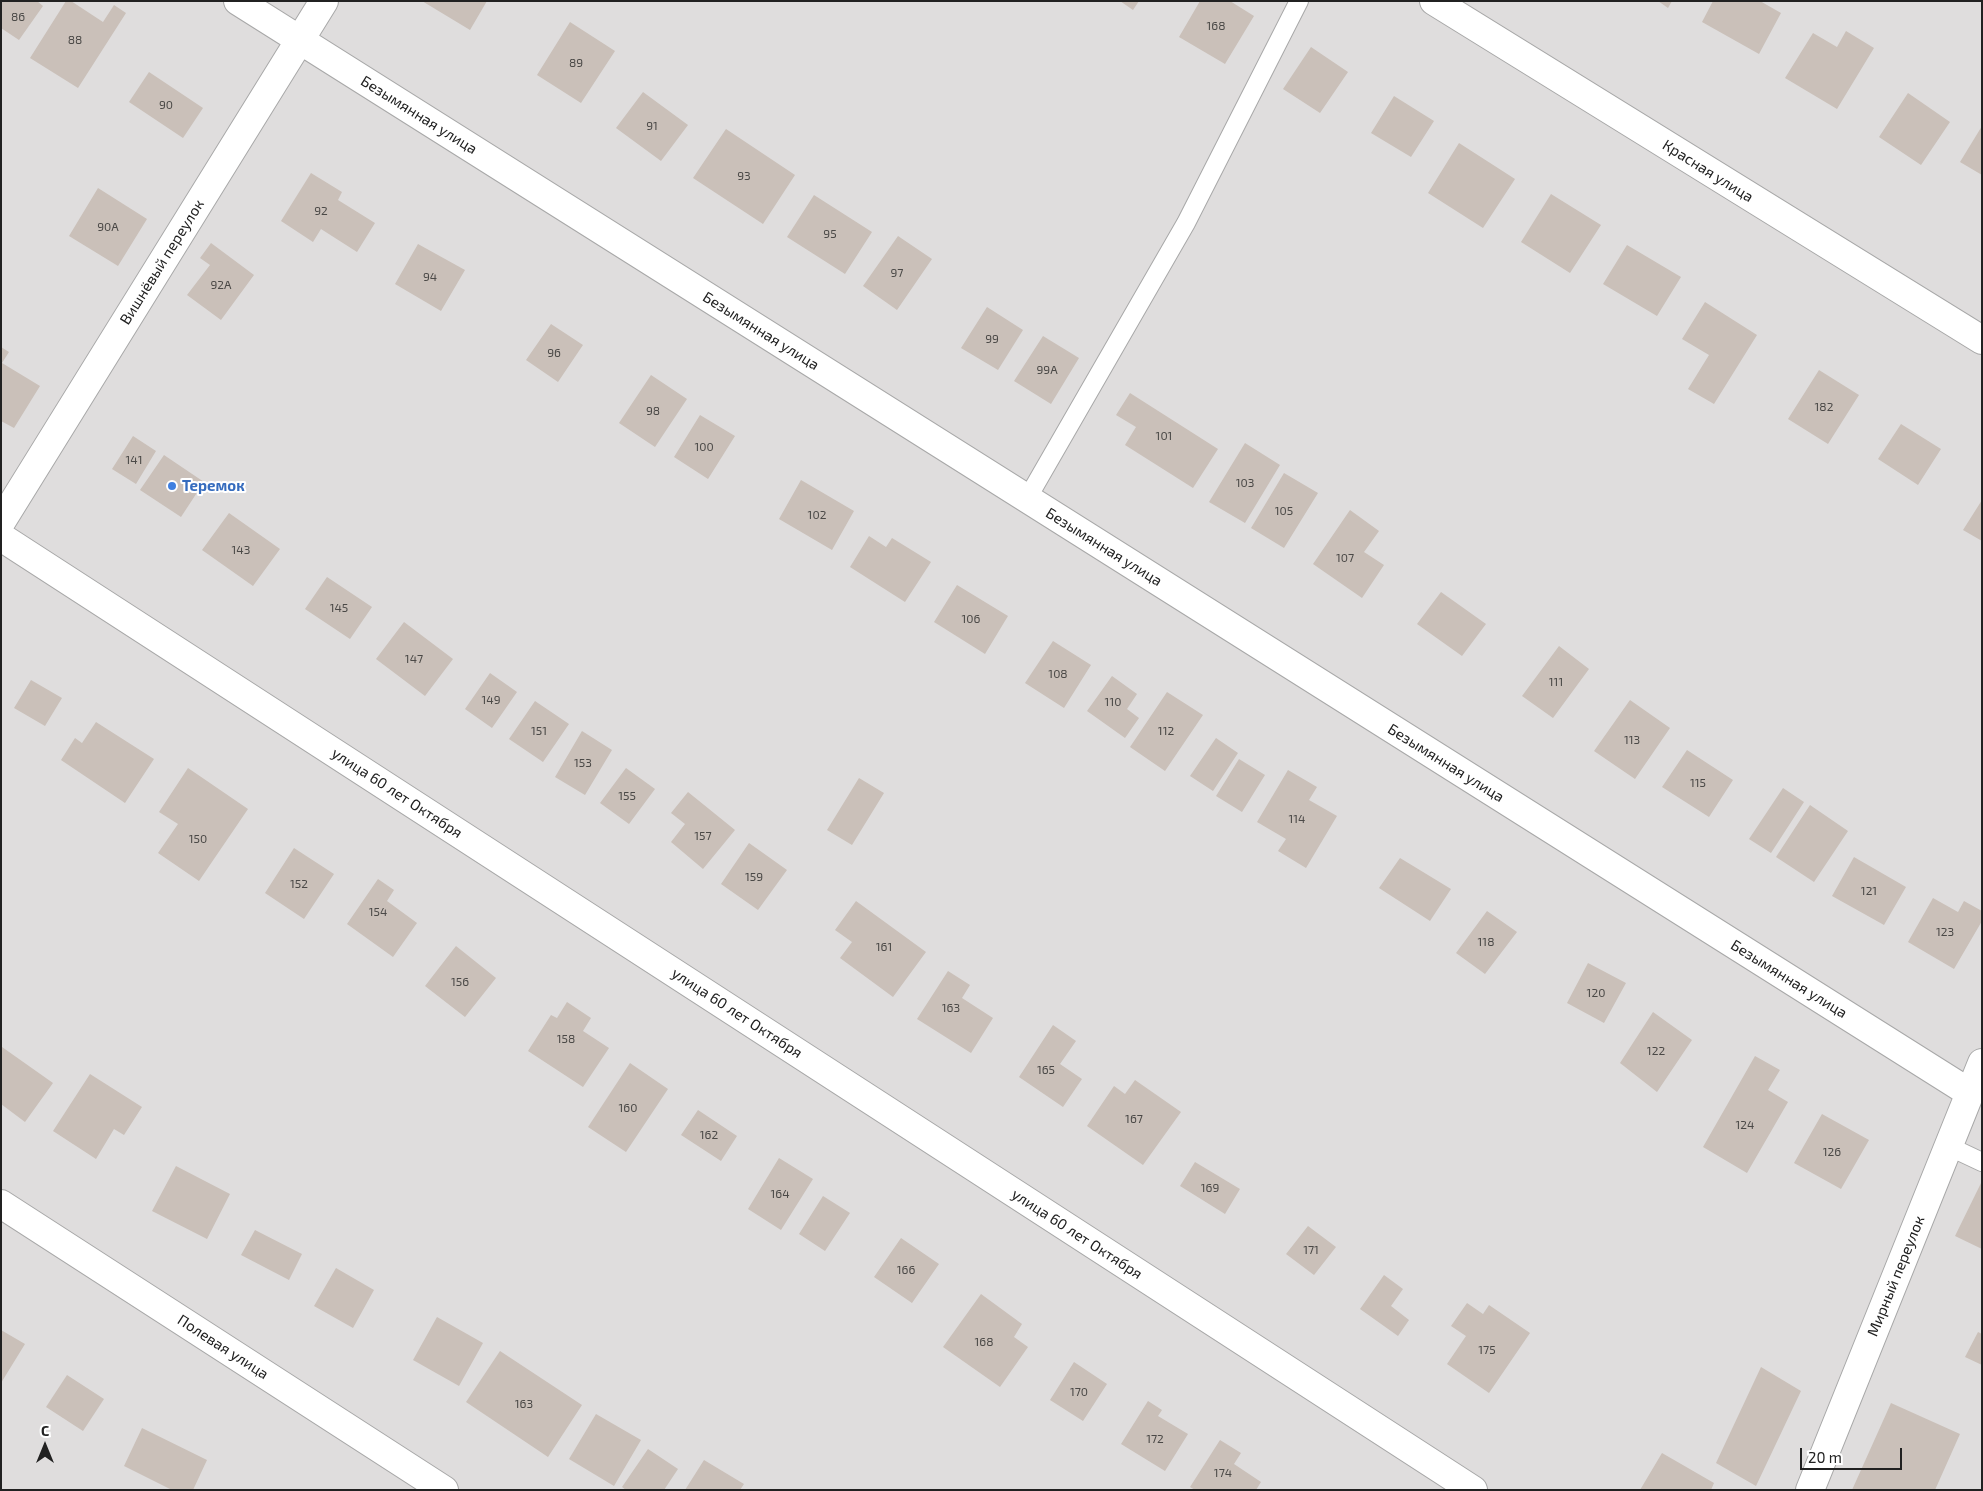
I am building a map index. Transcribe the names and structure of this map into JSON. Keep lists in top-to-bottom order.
{
  "streets": {
    "street": [
      "Безымянная улица",
      "Красная улица",
      "Вишнёвый переулок",
      "улица 60 лет Октября",
      "Мирный переулок",
      "Полевая улица"
    ]
  },
  "crossings": [
    ["Безымянная улица", "Вишнёвый переулок"],
    ["Безымянная улица", "Мирный переулок"]
  ],
  "places": ["Теремок"],
  "house_numbers": [
    "86",
    "168",
    "88",
    "89",
    "90",
    "91",
    "93",
    "92",
    "90А",
    "95",
    "97",
    "94",
    "92А",
    "99",
    "96",
    "99А",
    "182",
    "98",
    "101",
    "100",
    "141",
    "103",
    "105",
    "102",
    "143",
    "107",
    "145",
    "106",
    "147",
    "108",
    "111",
    "149",
    "110",
    "151",
    "112",
    "113",
    "153",
    "115",
    "155",
    "114",
    "157",
    "150",
    "159",
    "152",
    "121",
    "154",
    "123",
    "118",
    "161",
    "156",
    "120",
    "163",
    "158",
    "122",
    "165",
    "160",
    "167",
    "124",
    "162",
    "126",
    "169",
    "164",
    "171",
    "166",
    "168",
    "175",
    "170",
    "163",
    "172",
    "174"
  ],
  "scale_bar": "20 m",
  "north": "top"
}
